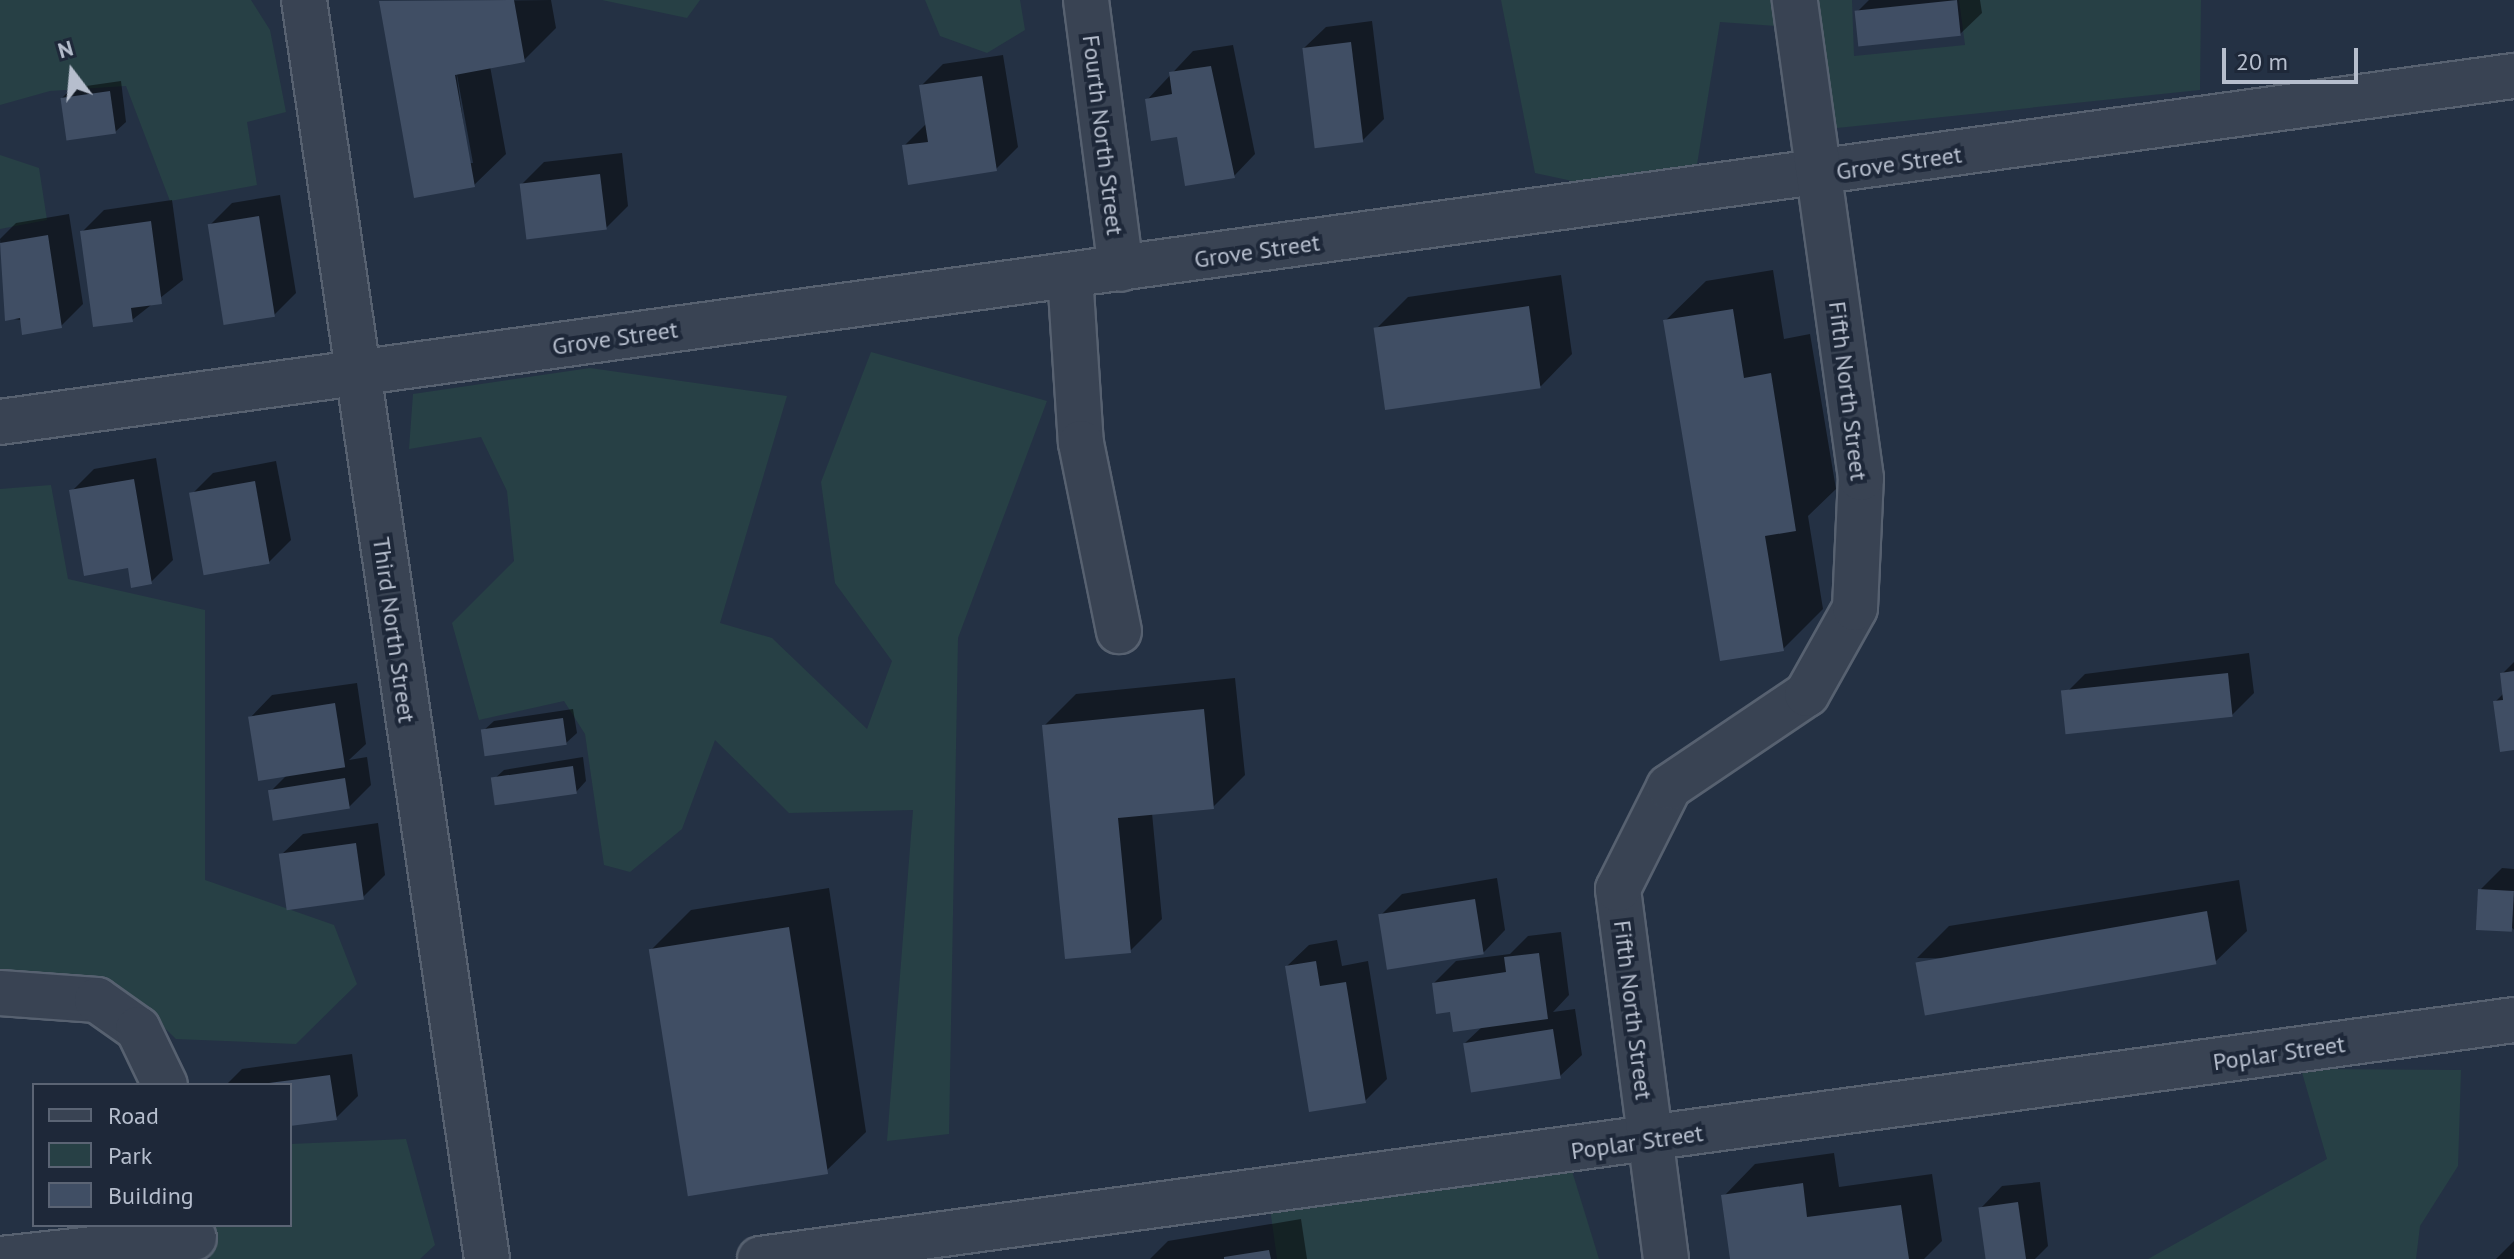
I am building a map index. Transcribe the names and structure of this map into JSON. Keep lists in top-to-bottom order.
{
  "streets": {
    "street": [
      "Fourth North Street",
      "Grove Street",
      "Fifth North Street",
      "Third North Street",
      "Poplar Street"
    ]
  },
  "crossings": [
    ["Fourth North Street", "Grove Street"],
    ["Grove Street", "Fifth North Street"],
    ["Grove Street", "Third North Street"],
    ["Fifth North Street", "Poplar Street"]
  ],
  "legend": ["Road", "Park", "Building"],
  "scale_bar": "20 m",
  "north": "top"
}
